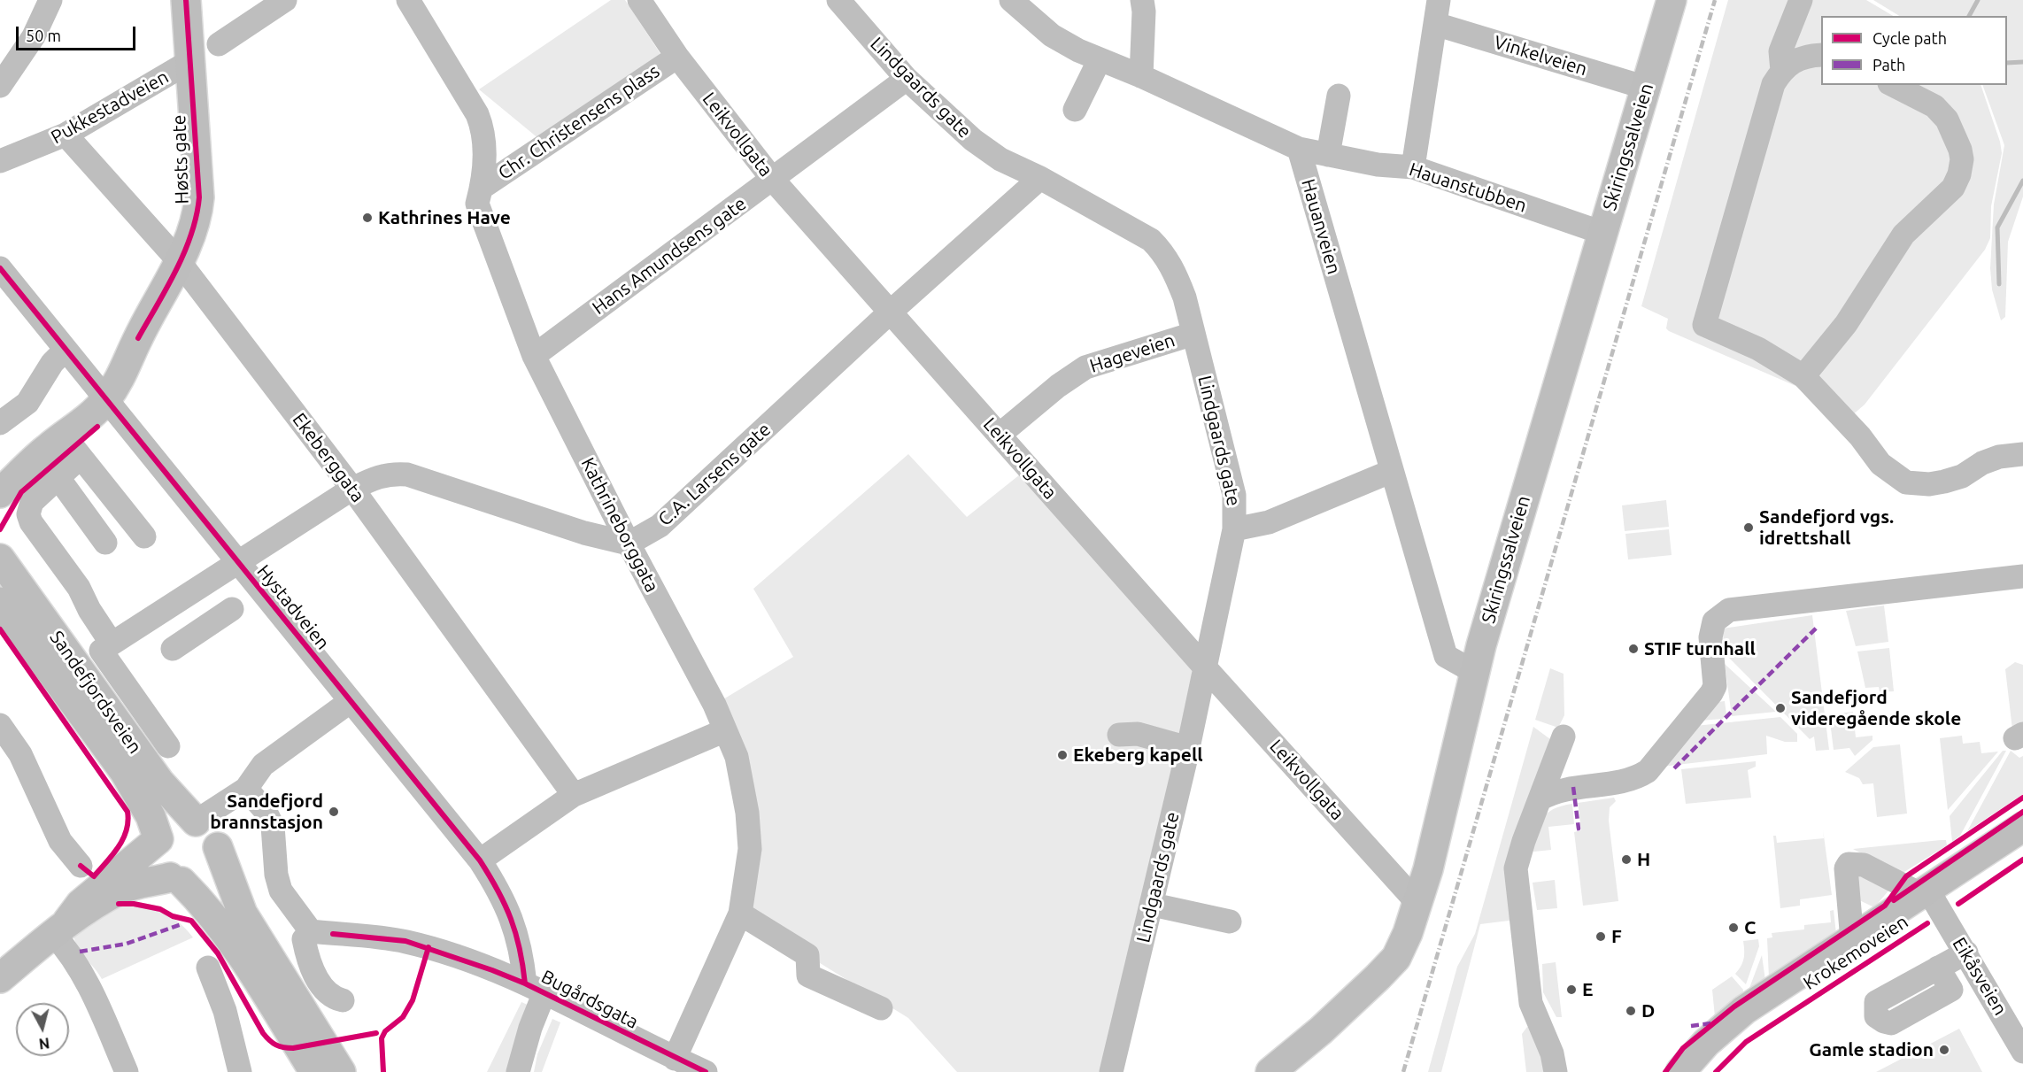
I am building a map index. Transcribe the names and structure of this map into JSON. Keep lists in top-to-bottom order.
{
  "streets": {
    "main road": [
      "Pukkestadveien",
      "Skiringssalveien",
      "Høsts gate",
      "Sandefjordsveien",
      "Krokemoveien"
    ],
    "street": [
      "Vinkelveien",
      "Lindgaards gate",
      "Chr. Christensens plass",
      "Leikvollgata",
      "Hauanstubben",
      "Hauanveien",
      "Hans Amundsens gate",
      "Hageveien",
      "Ekeberggata",
      "C.A. Larsens gate",
      "Kathrineborggata",
      "Hystadveien",
      "Eikåsveien",
      "Bugårdsgata"
    ]
  },
  "crossings": [
    ["Vinkelveien", "Skiringssalveien"],
    ["Lindgaards gate", "Leikvollgata"],
    ["Lindgaards gate", "Hans Amundsens gate"],
    ["Lindgaards gate", "Hageveien"],
    ["Lindgaards gate", "C.A. Larsens gate"],
    ["Pukkestadveien", "Høsts gate"],
    ["Pukkestadveien", "Ekeberggata"],
    ["Chr. Christensens plass", "Leikvollgata"],
    ["Chr. Christensens plass", "Kathrineborggata"],
    ["Leikvollgata", "Skiringssalveien"],
    ["Leikvollgata", "Hans Amundsens gate"],
    ["Leikvollgata", "Hageveien"],
    ["Leikvollgata", "C.A. Larsens gate"],
    ["Skiringssalveien", "Hauanstubben"],
    ["Skiringssalveien", "Hauanveien"],
    ["Høsts gate", "Ekeberggata"],
    ["Høsts gate", "Hystadveien"],
    ["Hauanstubben", "Hauanveien"],
    ["Hans Amundsens gate", "Kathrineborggata"],
    ["C.A. Larsens gate", "Kathrineborggata"],
    ["Kathrineborggata", "Bugårdsgata"],
    ["Hystadveien", "Bugårdsgata"],
    ["Krokemoveien", "Eikåsveien"]
  ],
  "places": [
    "Kathrines Have",
    "Sandefjord vgs. idrettshall",
    "STIF turnhall",
    "Sandefjord videregående skole",
    "Ekeberg kapell",
    "Sandefjord brannstasjon",
    "H",
    "C",
    "F",
    "E",
    "D",
    "Gamle stadion"
  ],
  "legend": ["Cycle path", "Path"],
  "scale_bar": "50 m",
  "north": "bottom"
}
